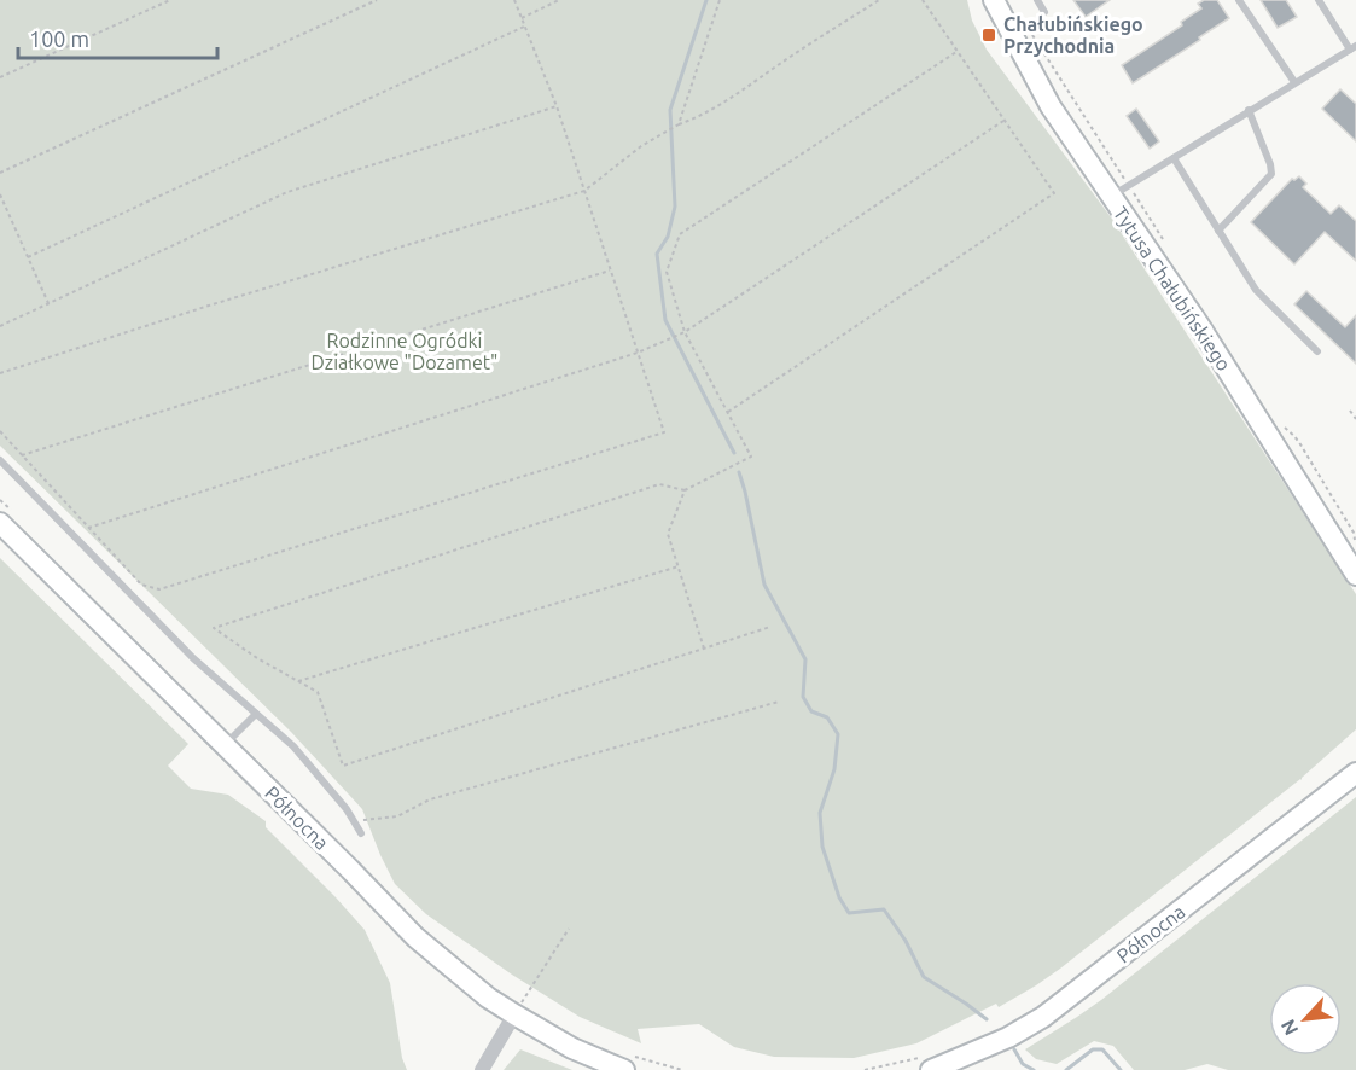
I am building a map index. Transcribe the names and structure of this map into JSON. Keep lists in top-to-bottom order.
{
  "streets": {
    "street": ["Tytusa Chałubińskiego", "Północna"]
  },
  "parks": ["Rodzinne Ogródki Działkowe \"Dozamet\""],
  "places": {
    "transit": ["Chałubińskiego Przychodnia"]
  },
  "scale_bar": "100 m",
  "north": "bottom left"
}
